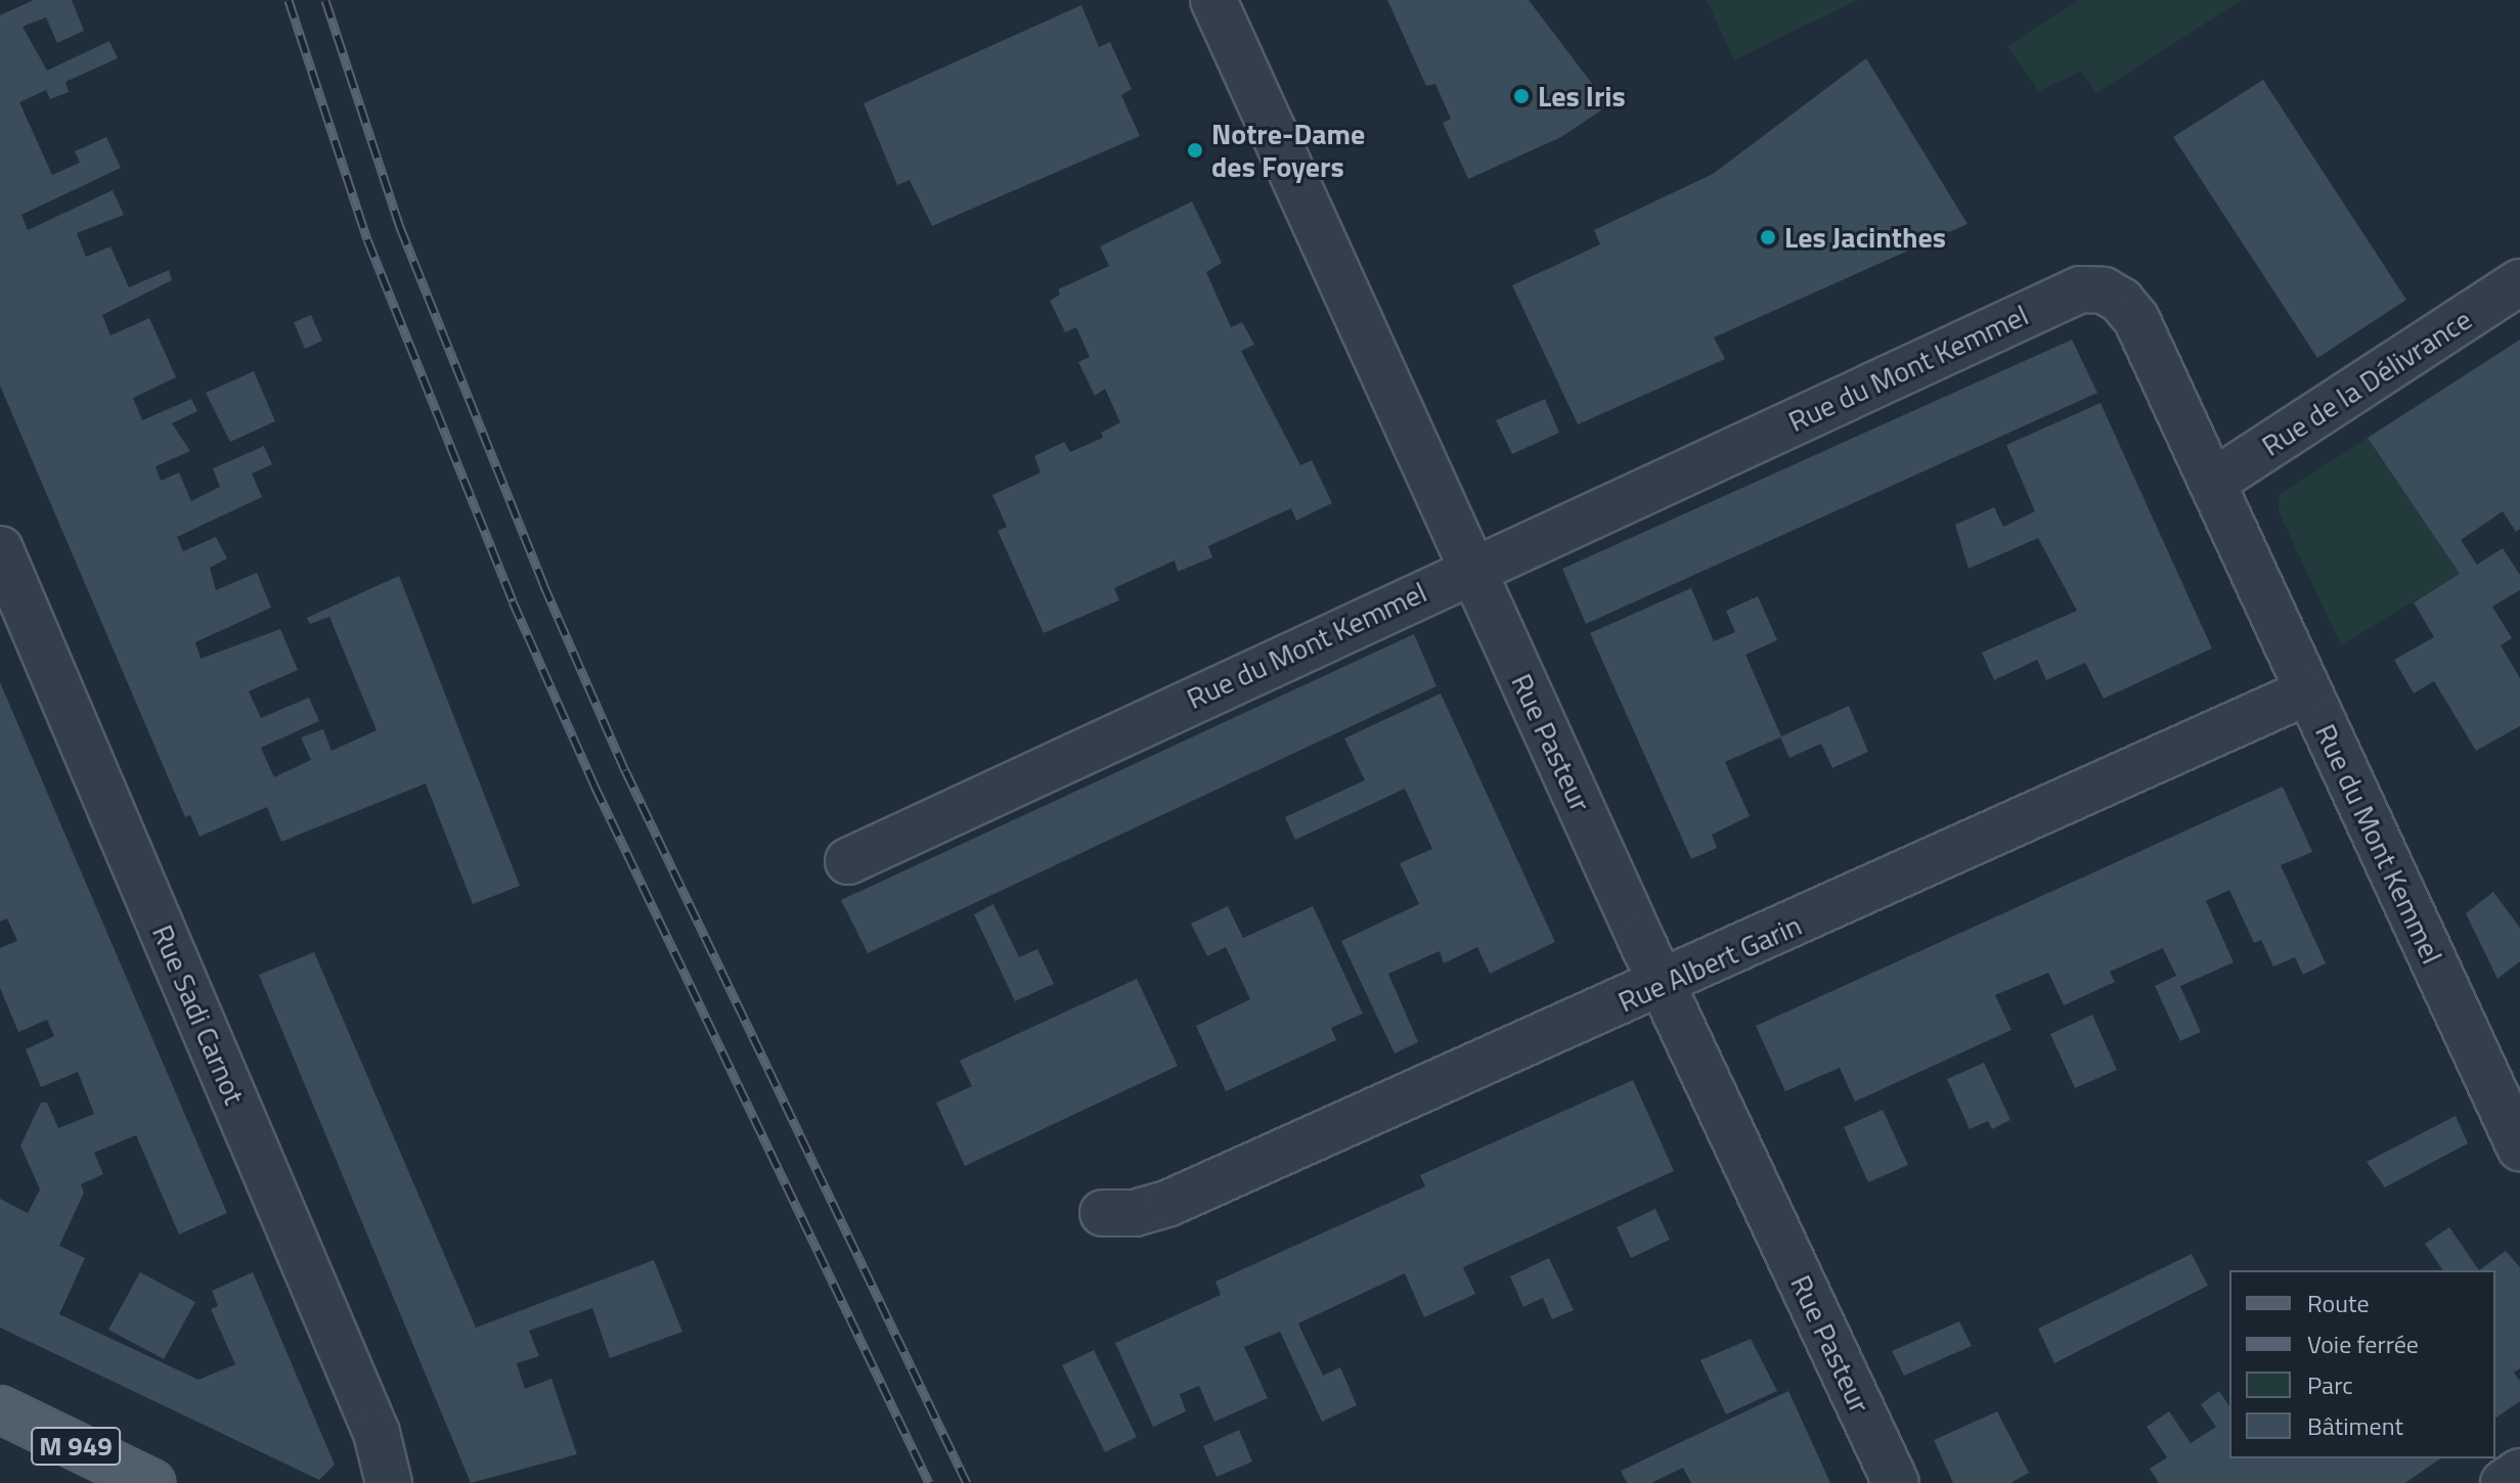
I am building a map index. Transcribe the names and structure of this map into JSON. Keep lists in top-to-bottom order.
{
  "streets": {
    "main road": ["M 949"],
    "street": [
      "Rue du Mont Kemmel",
      "Rue de la Délivrance",
      "Rue Pasteur",
      "Rue Albert Garin",
      "Rue Sadi Carnot"
    ]
  },
  "crossings": [
    ["Rue du Mont Kemmel", "Rue de la Délivrance"],
    ["Rue du Mont Kemmel", "Rue Pasteur"],
    ["Rue du Mont Kemmel", "Rue Albert Garin"],
    ["Rue Pasteur", "Rue Albert Garin"]
  ],
  "places": ["Les Iris", "Notre-Dame des Foyers", "Les Jacinthes"],
  "legend": [
    "Route",
    "Voie ferrée",
    "Parc",
    "Bâtiment"
  ]
}
